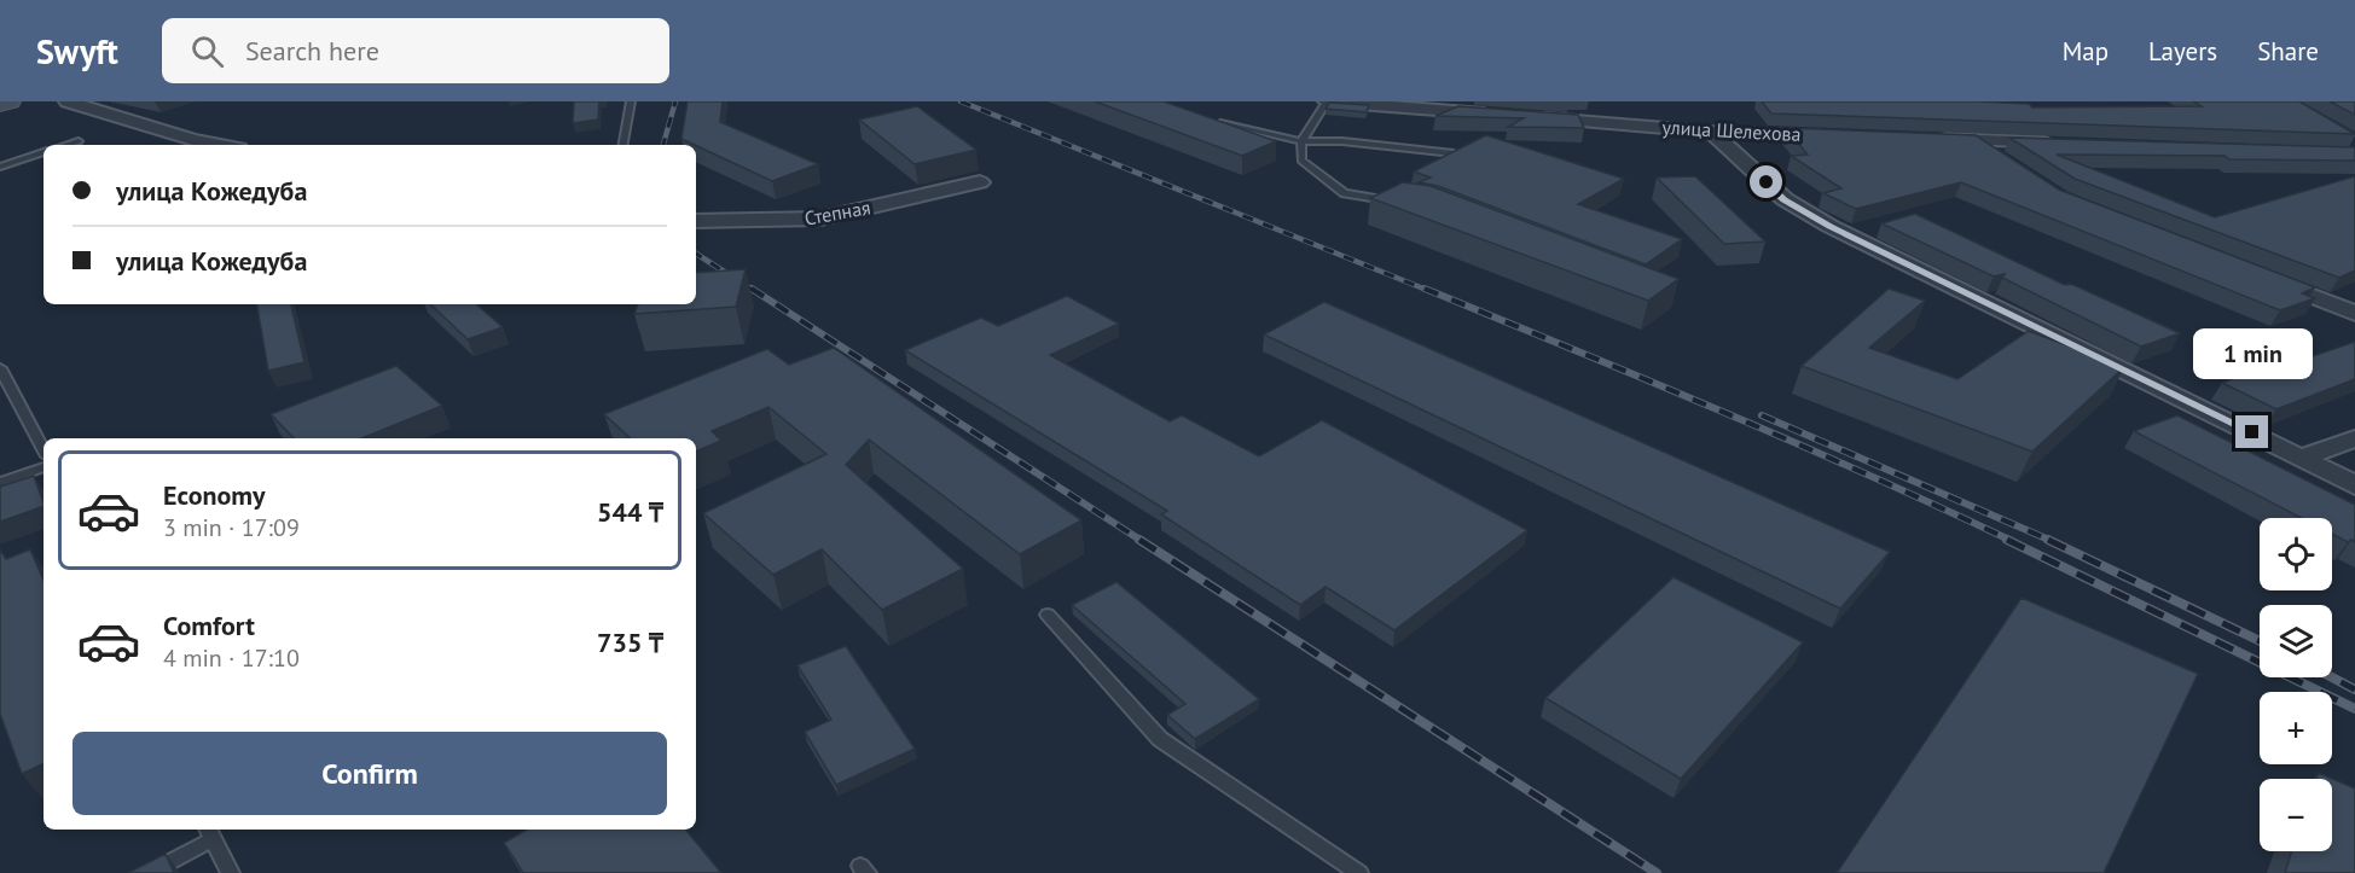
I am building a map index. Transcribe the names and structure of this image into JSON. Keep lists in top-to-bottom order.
{
  "streets": {
    "street": ["улица Шелехова", "Степная"]
  },
  "page": {
    "header": "Swyft",
    "search": "Search here",
    "nav": ["Map", "Layers", "Share"],
    "banner": ["улица Кожедуба", "улица Кожедуба"],
    "bubble": "1 min",
    "list": [
      {
        "name": "Economy",
        "note": "3 min · 17:09",
        "value": "544 ₸"
      },
      {
        "name": "Comfort",
        "note": "4 min · 17:10",
        "value": "735 ₸"
      }
    ],
    "map_buttons": ["+", "−"],
    "buttons": "Confirm"
  }
}
